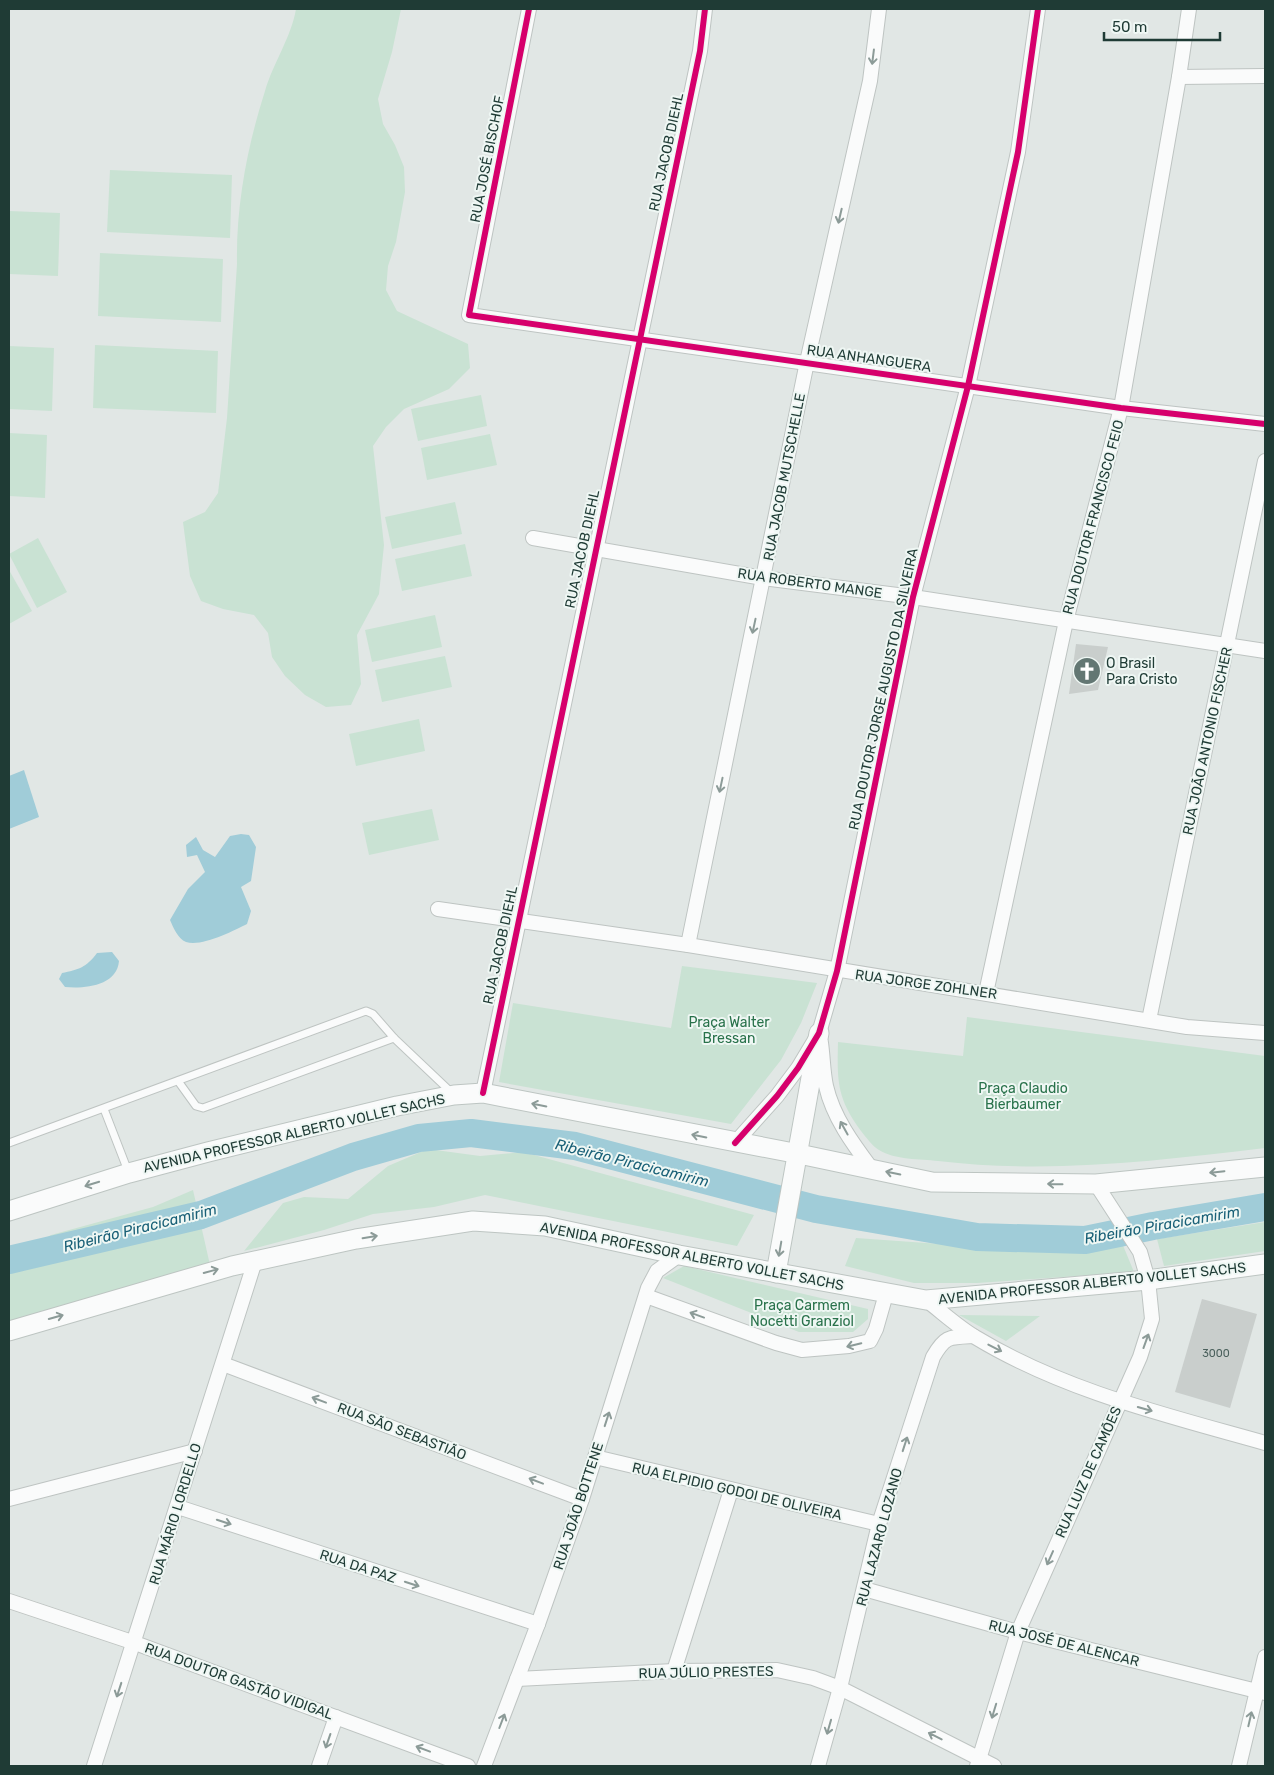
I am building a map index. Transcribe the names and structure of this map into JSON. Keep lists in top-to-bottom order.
{
  "streets": {
    "main road": ["AVENIDA PROFESSOR ALBERTO VOLLET SACHS"],
    "street": [
      "RUA JACOB DIEHL",
      "RUA JOSÉ BISCHOF",
      "RUA ANHANGUERA",
      "RUA JACOB MUTSCHELLE",
      "RUA DOUTOR FRANCISCO FEIO",
      "RUA ROBERTO MANGE",
      "RUA DOUTOR JORGE AUGUSTO DA SILVEIRA",
      "RUA JOÃO ANTONIO FISCHER",
      "RUA JORGE ZOHLNER",
      "RUA SÃO SEBASTIÃO",
      "RUA LUIZ DE CAMÕES",
      "RUA ELPIDIO GODOI DE OLIVEIRA",
      "RUA JOÃO BOTTENE",
      "RUA MÁRIO LORDELLO",
      "RUA LAZARO LOZANO",
      "RUA DA PAZ",
      "RUA JOSÉ DE ALENCAR",
      "RUA JÚLIO PRESTES",
      "RUA DOUTOR GASTÃO VIDIGAL"
    ]
  },
  "crossings": [
    ["RUA JACOB DIEHL", "RUA ANHANGUERA"],
    ["RUA JACOB DIEHL", "RUA ROBERTO MANGE"],
    ["RUA JACOB DIEHL", "RUA JORGE ZOHLNER"],
    ["RUA JACOB DIEHL", "AVENIDA PROFESSOR ALBERTO VOLLET SACHS"],
    ["RUA JOSÉ BISCHOF", "RUA ANHANGUERA"],
    ["RUA ANHANGUERA", "RUA JACOB MUTSCHELLE"],
    ["RUA ANHANGUERA", "RUA DOUTOR FRANCISCO FEIO"],
    ["RUA ANHANGUERA", "RUA DOUTOR JORGE AUGUSTO DA SILVEIRA"],
    ["RUA JACOB MUTSCHELLE", "RUA ROBERTO MANGE"],
    ["RUA JACOB MUTSCHELLE", "RUA JORGE ZOHLNER"],
    ["RUA DOUTOR FRANCISCO FEIO", "RUA ROBERTO MANGE"],
    ["RUA DOUTOR FRANCISCO FEIO", "RUA JORGE ZOHLNER"],
    ["RUA ROBERTO MANGE", "RUA DOUTOR JORGE AUGUSTO DA SILVEIRA"],
    ["RUA ROBERTO MANGE", "RUA JOÃO ANTONIO FISCHER"],
    ["RUA DOUTOR JORGE AUGUSTO DA SILVEIRA", "RUA JORGE ZOHLNER"],
    ["RUA DOUTOR JORGE AUGUSTO DA SILVEIRA", "AVENIDA PROFESSOR ALBERTO VOLLET SACHS"],
    ["RUA JOÃO ANTONIO FISCHER", "RUA JORGE ZOHLNER"],
    ["AVENIDA PROFESSOR ALBERTO VOLLET SACHS", "RUA LUIZ DE CAMÕES"],
    ["AVENIDA PROFESSOR ALBERTO VOLLET SACHS", "RUA JOÃO BOTTENE"],
    ["AVENIDA PROFESSOR ALBERTO VOLLET SACHS", "RUA MÁRIO LORDELLO"],
    ["RUA SÃO SEBASTIÃO", "RUA JOÃO BOTTENE"],
    ["RUA SÃO SEBASTIÃO", "RUA MÁRIO LORDELLO"],
    ["RUA LUIZ DE CAMÕES", "RUA JOSÉ DE ALENCAR"],
    ["RUA LUIZ DE CAMÕES", "RUA JÚLIO PRESTES"],
    ["RUA ELPIDIO GODOI DE OLIVEIRA", "RUA JOÃO BOTTENE"],
    ["RUA ELPIDIO GODOI DE OLIVEIRA", "RUA LAZARO LOZANO"],
    ["RUA JOÃO BOTTENE", "RUA DA PAZ"],
    ["RUA JOÃO BOTTENE", "RUA JÚLIO PRESTES"],
    ["RUA MÁRIO LORDELLO", "RUA DA PAZ"],
    ["RUA MÁRIO LORDELLO", "RUA DOUTOR GASTÃO VIDIGAL"],
    ["RUA LAZARO LOZANO", "RUA JOSÉ DE ALENCAR"],
    ["RUA LAZARO LOZANO", "RUA JÚLIO PRESTES"]
  ],
  "one_way": [
    "RUA JACOB MUTSCHELLE",
    "RUA SÃO SEBASTIÃO",
    "RUA JOÃO BOTTENE",
    "RUA DA PAZ"
  ],
  "water": ["Ribeirão Piracicamirim"],
  "parks": ["Praça Walter Bressan", "Praça Claudio Bierbaumer", "Praça Carmem Nocetti Granziol"],
  "places": {
    "church": ["O Brasil Para Cristo"]
  },
  "house_numbers": ["3000"],
  "scale_bar": "50 m"
}
